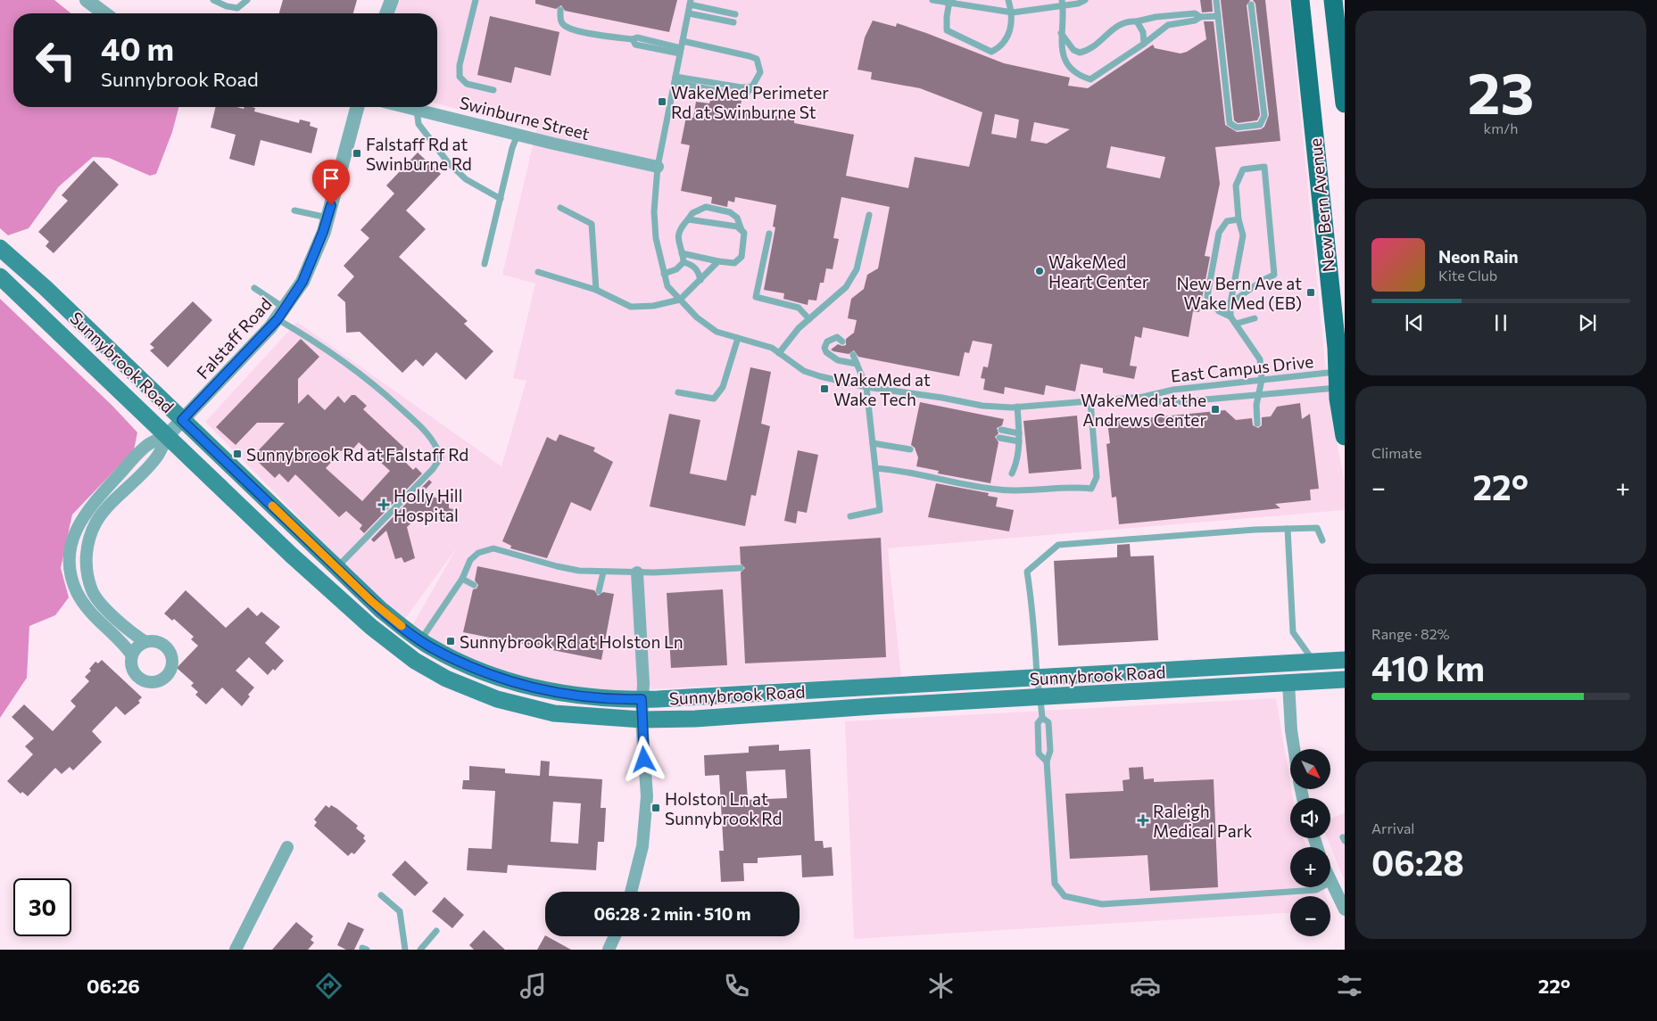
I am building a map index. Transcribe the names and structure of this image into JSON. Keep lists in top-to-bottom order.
{
  "streets": {
    "main road": ["New Bern Avenue", "Sunnybrook Road"],
    "street": ["Swinburne Street", "Falstaff Road"],
    "lane": ["East Campus Drive"]
  },
  "crossings": [
    ["Swinburne Street", "East Campus Drive"],
    ["New Bern Avenue", "East Campus Drive"],
    ["Falstaff Road", "Sunnybrook Road"]
  ],
  "places": {
    "transit": [
      "WakeMed Perimeter Rd at Swinburne St",
      "Falstaff Rd at Swinburne Rd",
      "New Bern Ave at Wake Med (EB)",
      "WakeMed at Wake Tech",
      "WakeMed at the Andrews Center",
      "Sunnybrook Rd at Falstaff Rd",
      "Sunnybrook Rd at Holston Ln",
      "Holston Ln at Sunnybrook Rd"
    ],
    "other": ["WakeMed Heart Center"],
    "health": ["Holly Hill Hospital", "Raleigh Medical Park"]
  },
  "north": "bottom right",
  "page": {
    "tile": [
      ["23", "km/h"],
      "Climate",
      ["Range · 82%", "410 km"],
      ["Arrival", "06:28"]
    ],
    "turn": ["40 m", "Sunnybrook Road"],
    "song": ["Neon Rain", "Kite Club"],
    "heat": ["−", "22°", "+"],
    "map_buttons": ["+", "−"],
    "limit": "30",
    "trip": "06:28 · 2 min · 510 m",
    "tabs": ["06:26", "22°"]
  }
}
